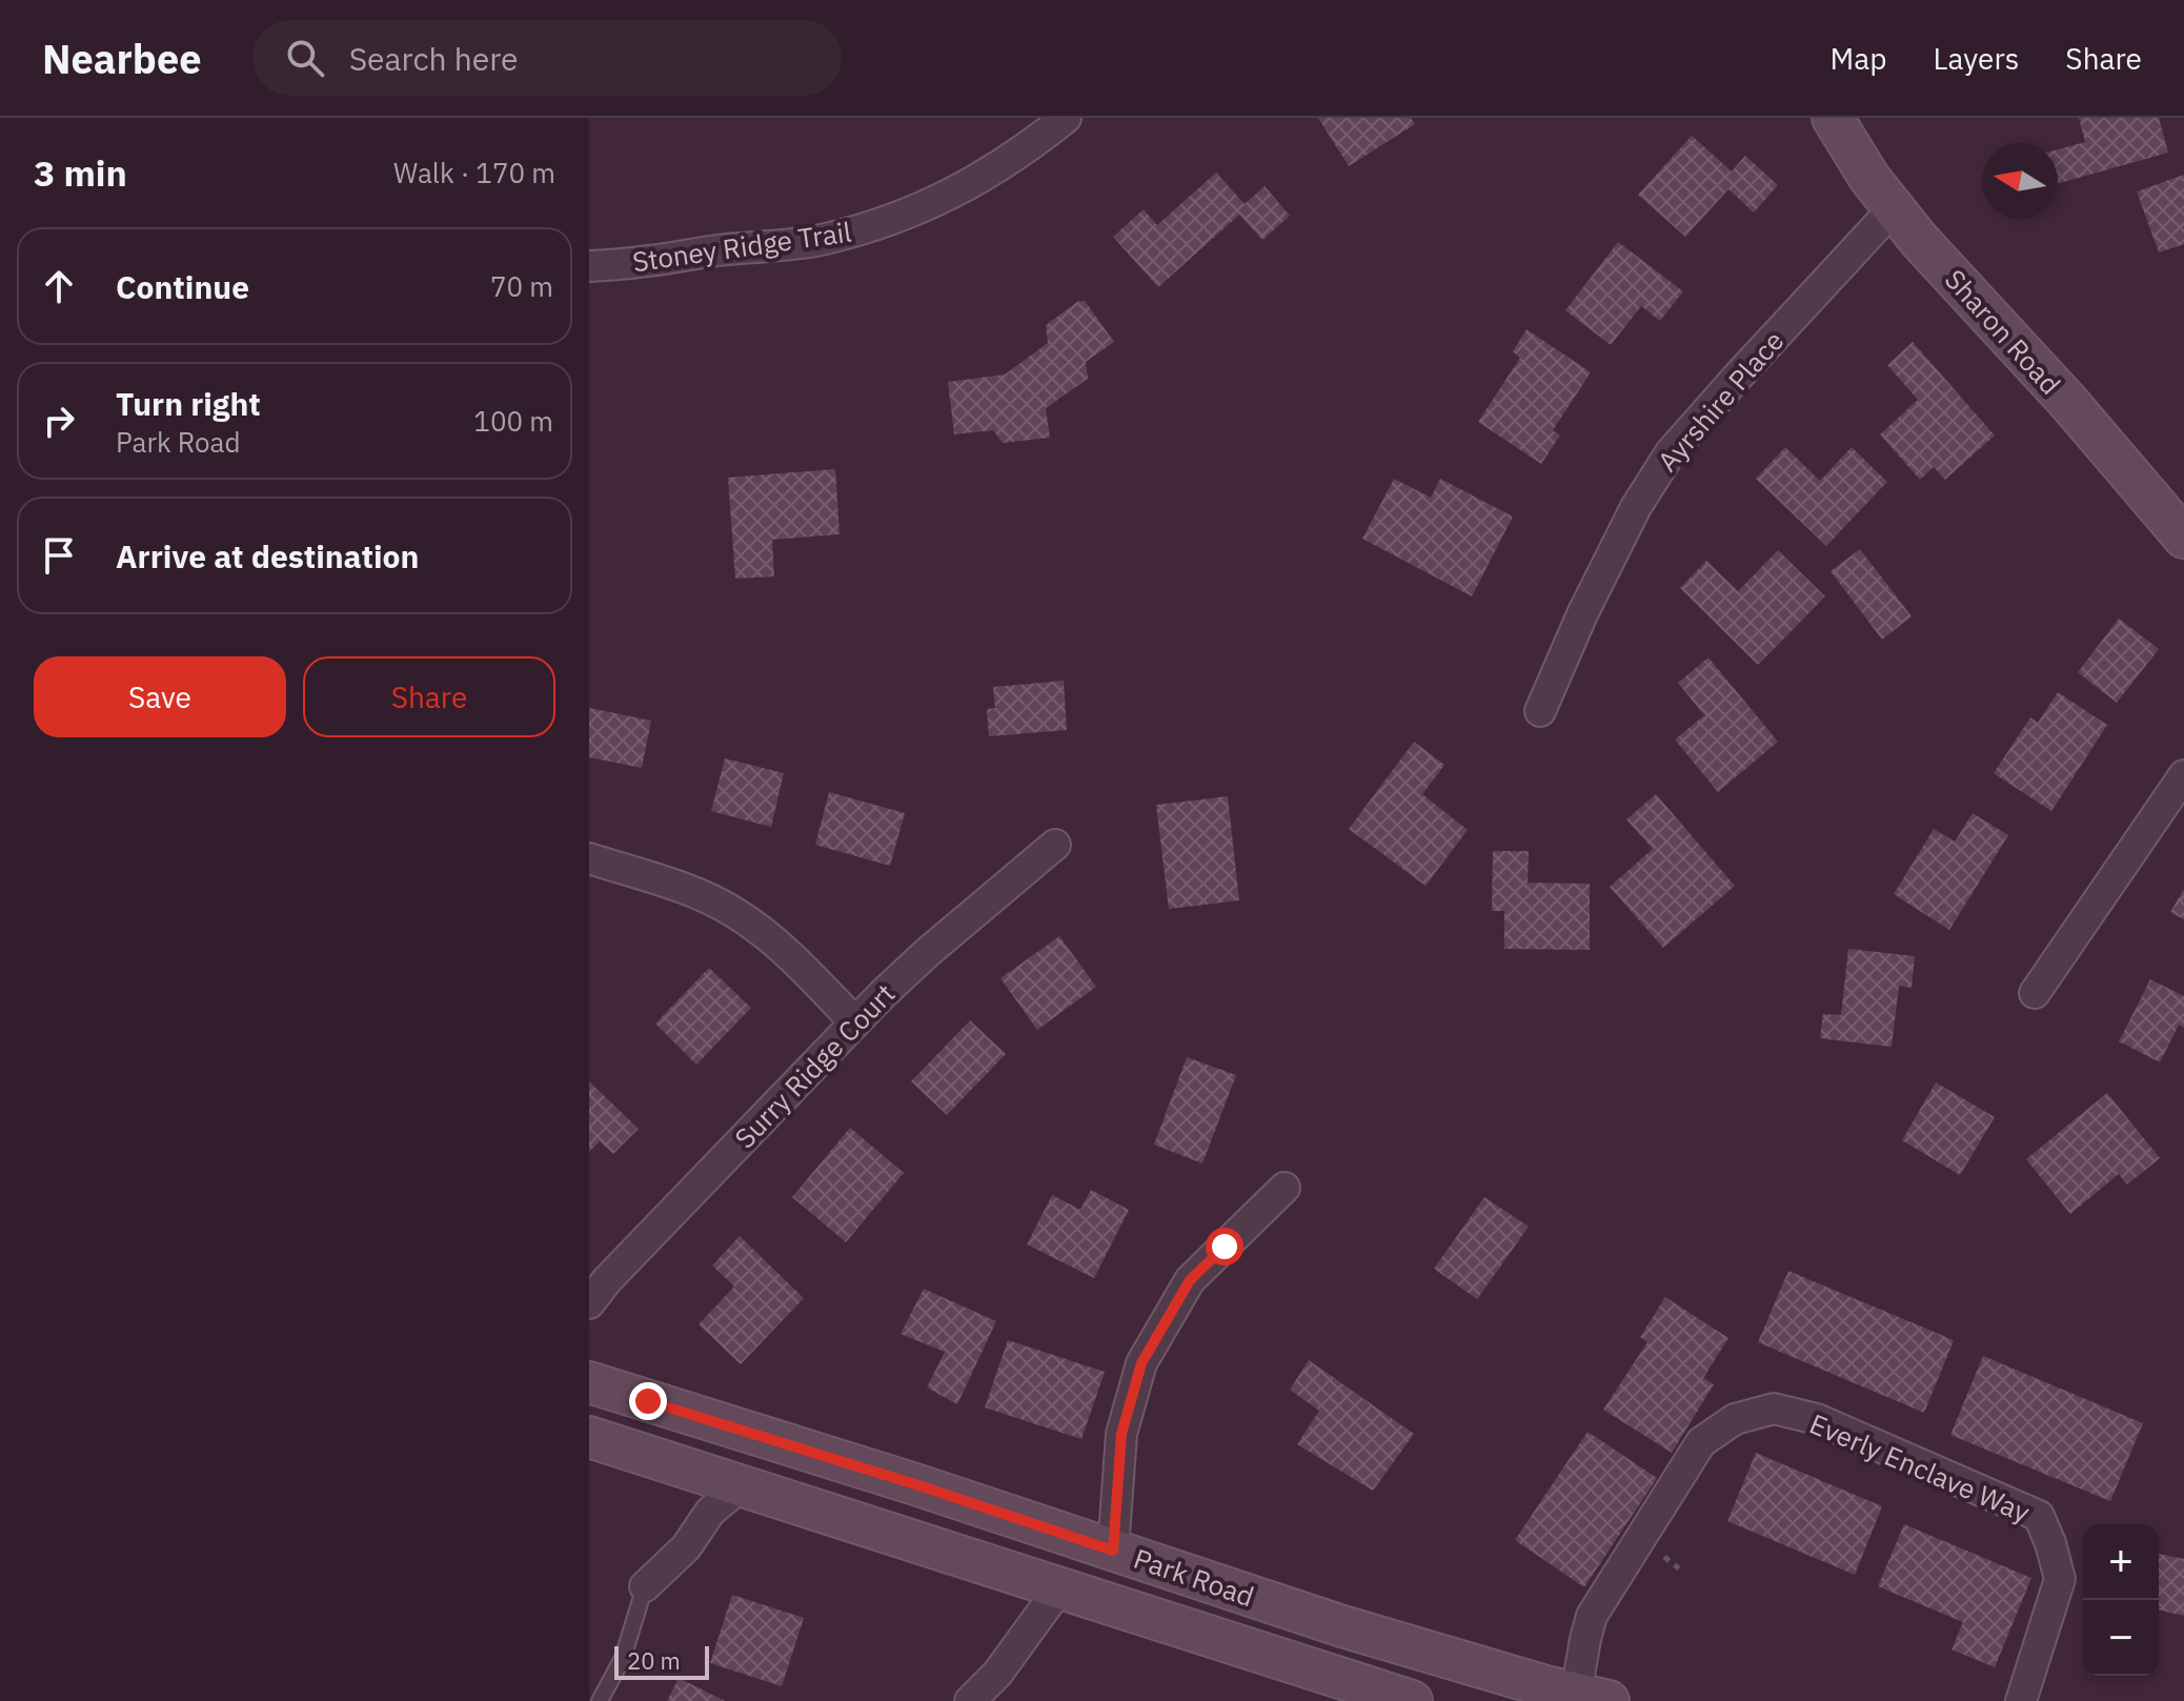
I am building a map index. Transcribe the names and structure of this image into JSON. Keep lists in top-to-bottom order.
{
  "streets": {
    "main road": ["Sharon Road", "Park Road"],
    "street": [
      "Stoney Ridge Trail",
      "Ayrshire Place",
      "Surry Ridge Court",
      "Everly Enclave Way"
    ]
  },
  "crossings": [
    ["Sharon Road", "Ayrshire Place"],
    ["Everly Enclave Way", "Park Road"]
  ],
  "scale_bar": "20 m",
  "north": "left",
  "page": {
    "header": "Nearbee",
    "search": "Search here",
    "nav": ["Map", "Layers", "Share"],
    "heading": ["3 min", "Walk · 170 m"],
    "list": [
      ["Continue", "70 m"],
      ["Turn right", "Park Road", "100 m"],
      "Arrive at destination"
    ],
    "buttons": ["Save", "Share"],
    "map_buttons": ["+", "−"],
    "scale": "20 m"
  }
}
